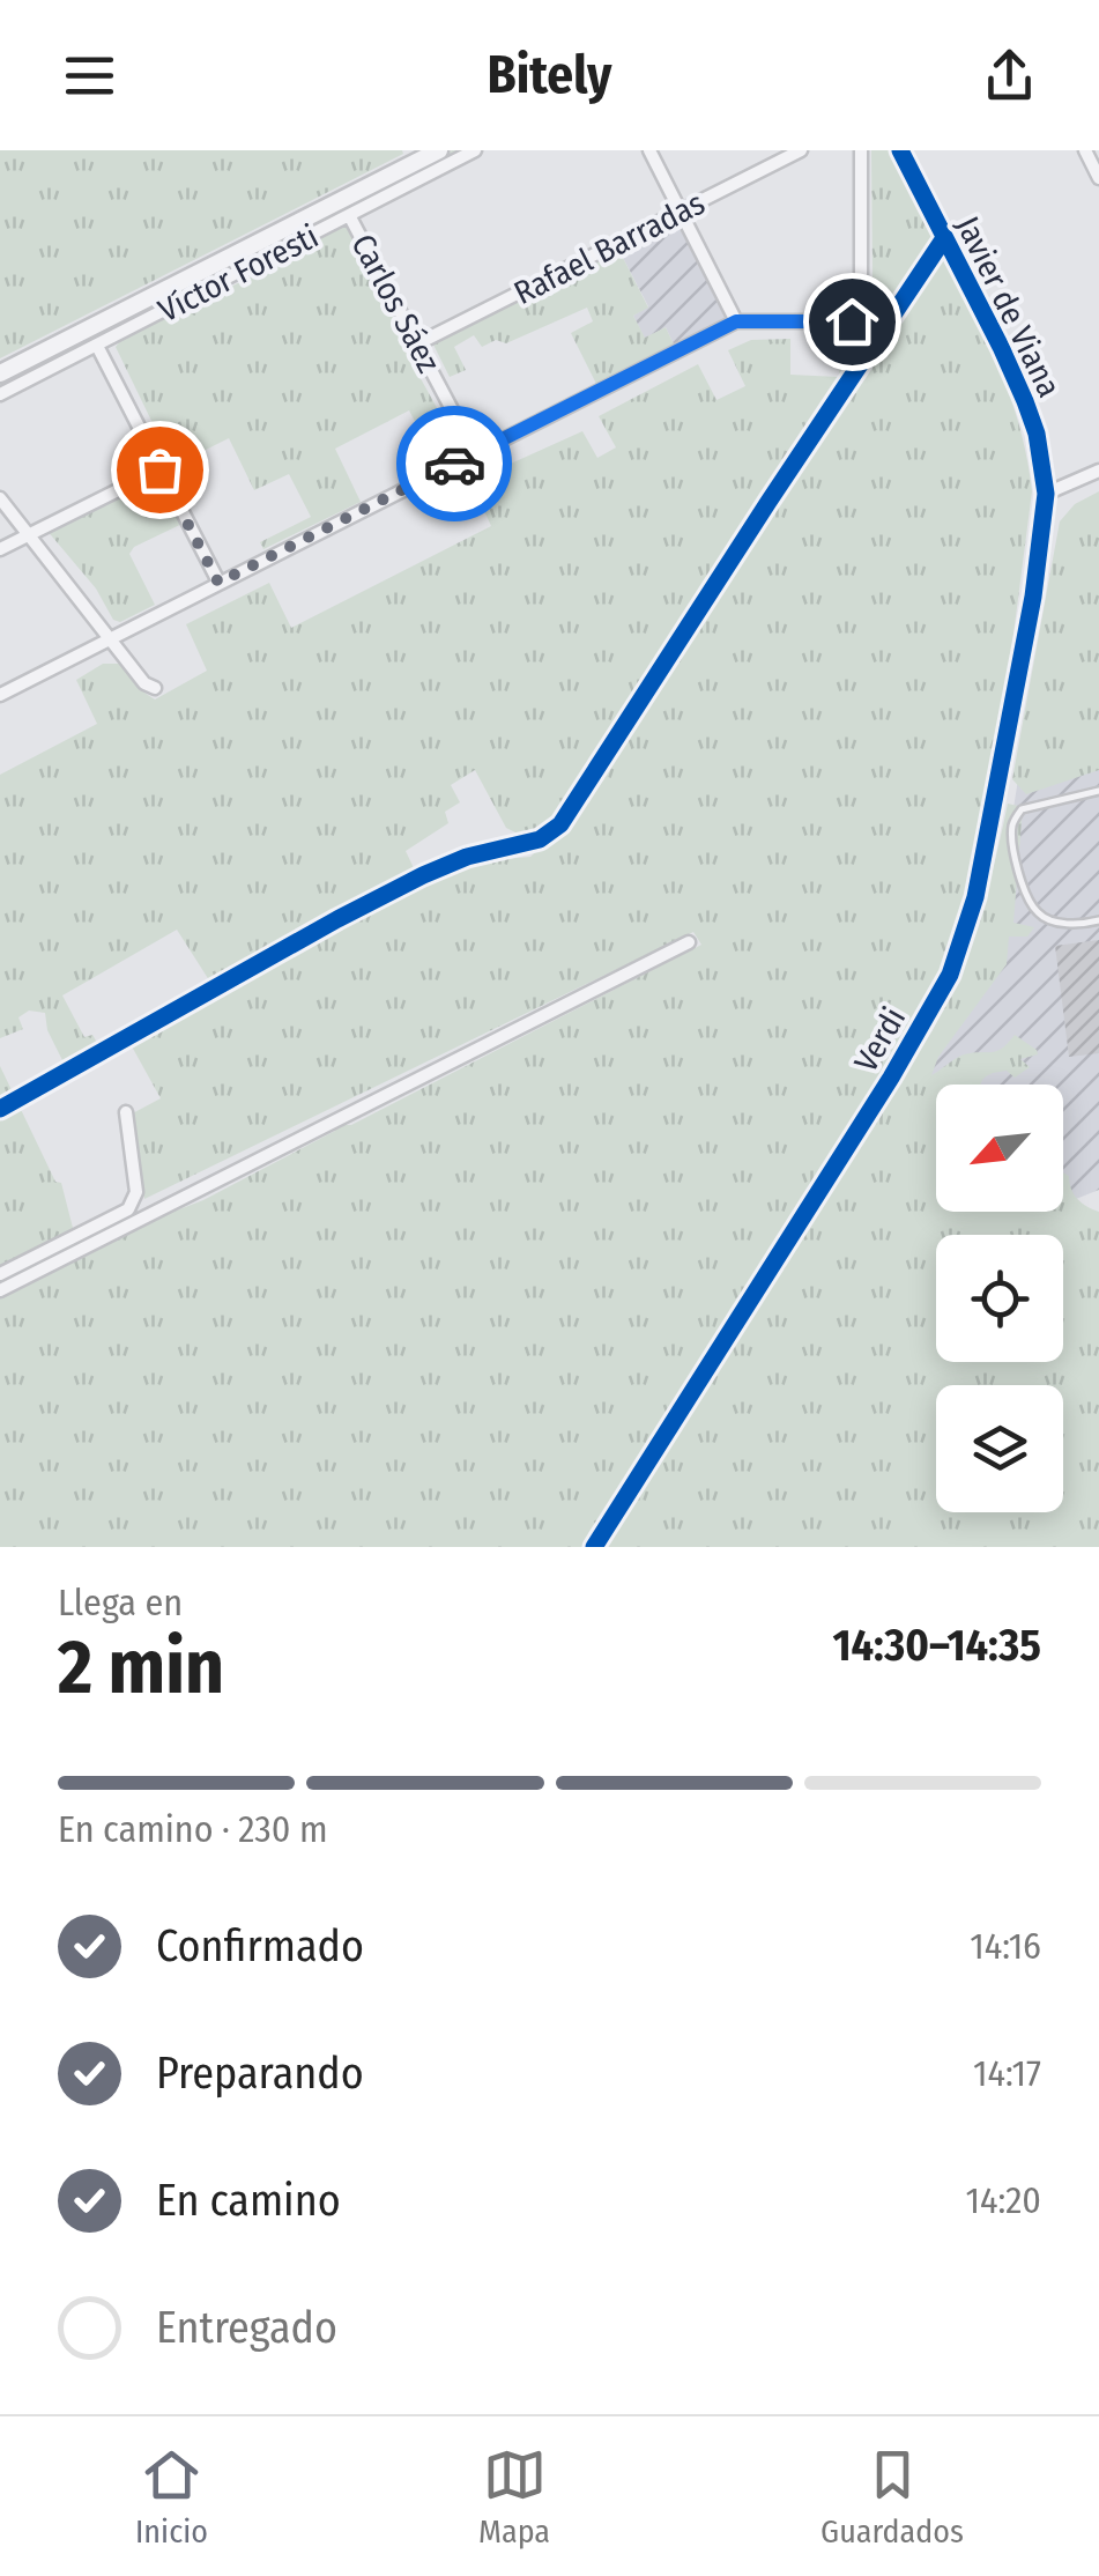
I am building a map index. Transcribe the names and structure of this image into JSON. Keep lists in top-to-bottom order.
{
  "streets": {
    "street": [
      "Rafael Barradas",
      "Víctor Foresti",
      "Carlos Sáez",
      "Javier de Viana",
      "Verdi"
    ]
  },
  "crossings": [
    ["Rafael Barradas", "Carlos Sáez"],
    ["Víctor Foresti", "Carlos Sáez"],
    ["Javier de Viana", "Verdi"]
  ],
  "north": "bottom left",
  "page": {
    "header": "Bitely",
    "heading": ["2 min", "Llega en", "14:30–14:35"],
    "bar": "En camino · 230 m",
    "list": [
      ["Confirmado", "14:16"],
      ["Preparando", "14:17"],
      ["En camino", "14:20"],
      "Entregado"
    ],
    "tabs": ["Inicio", "Mapa", "Guardados"]
  }
}
